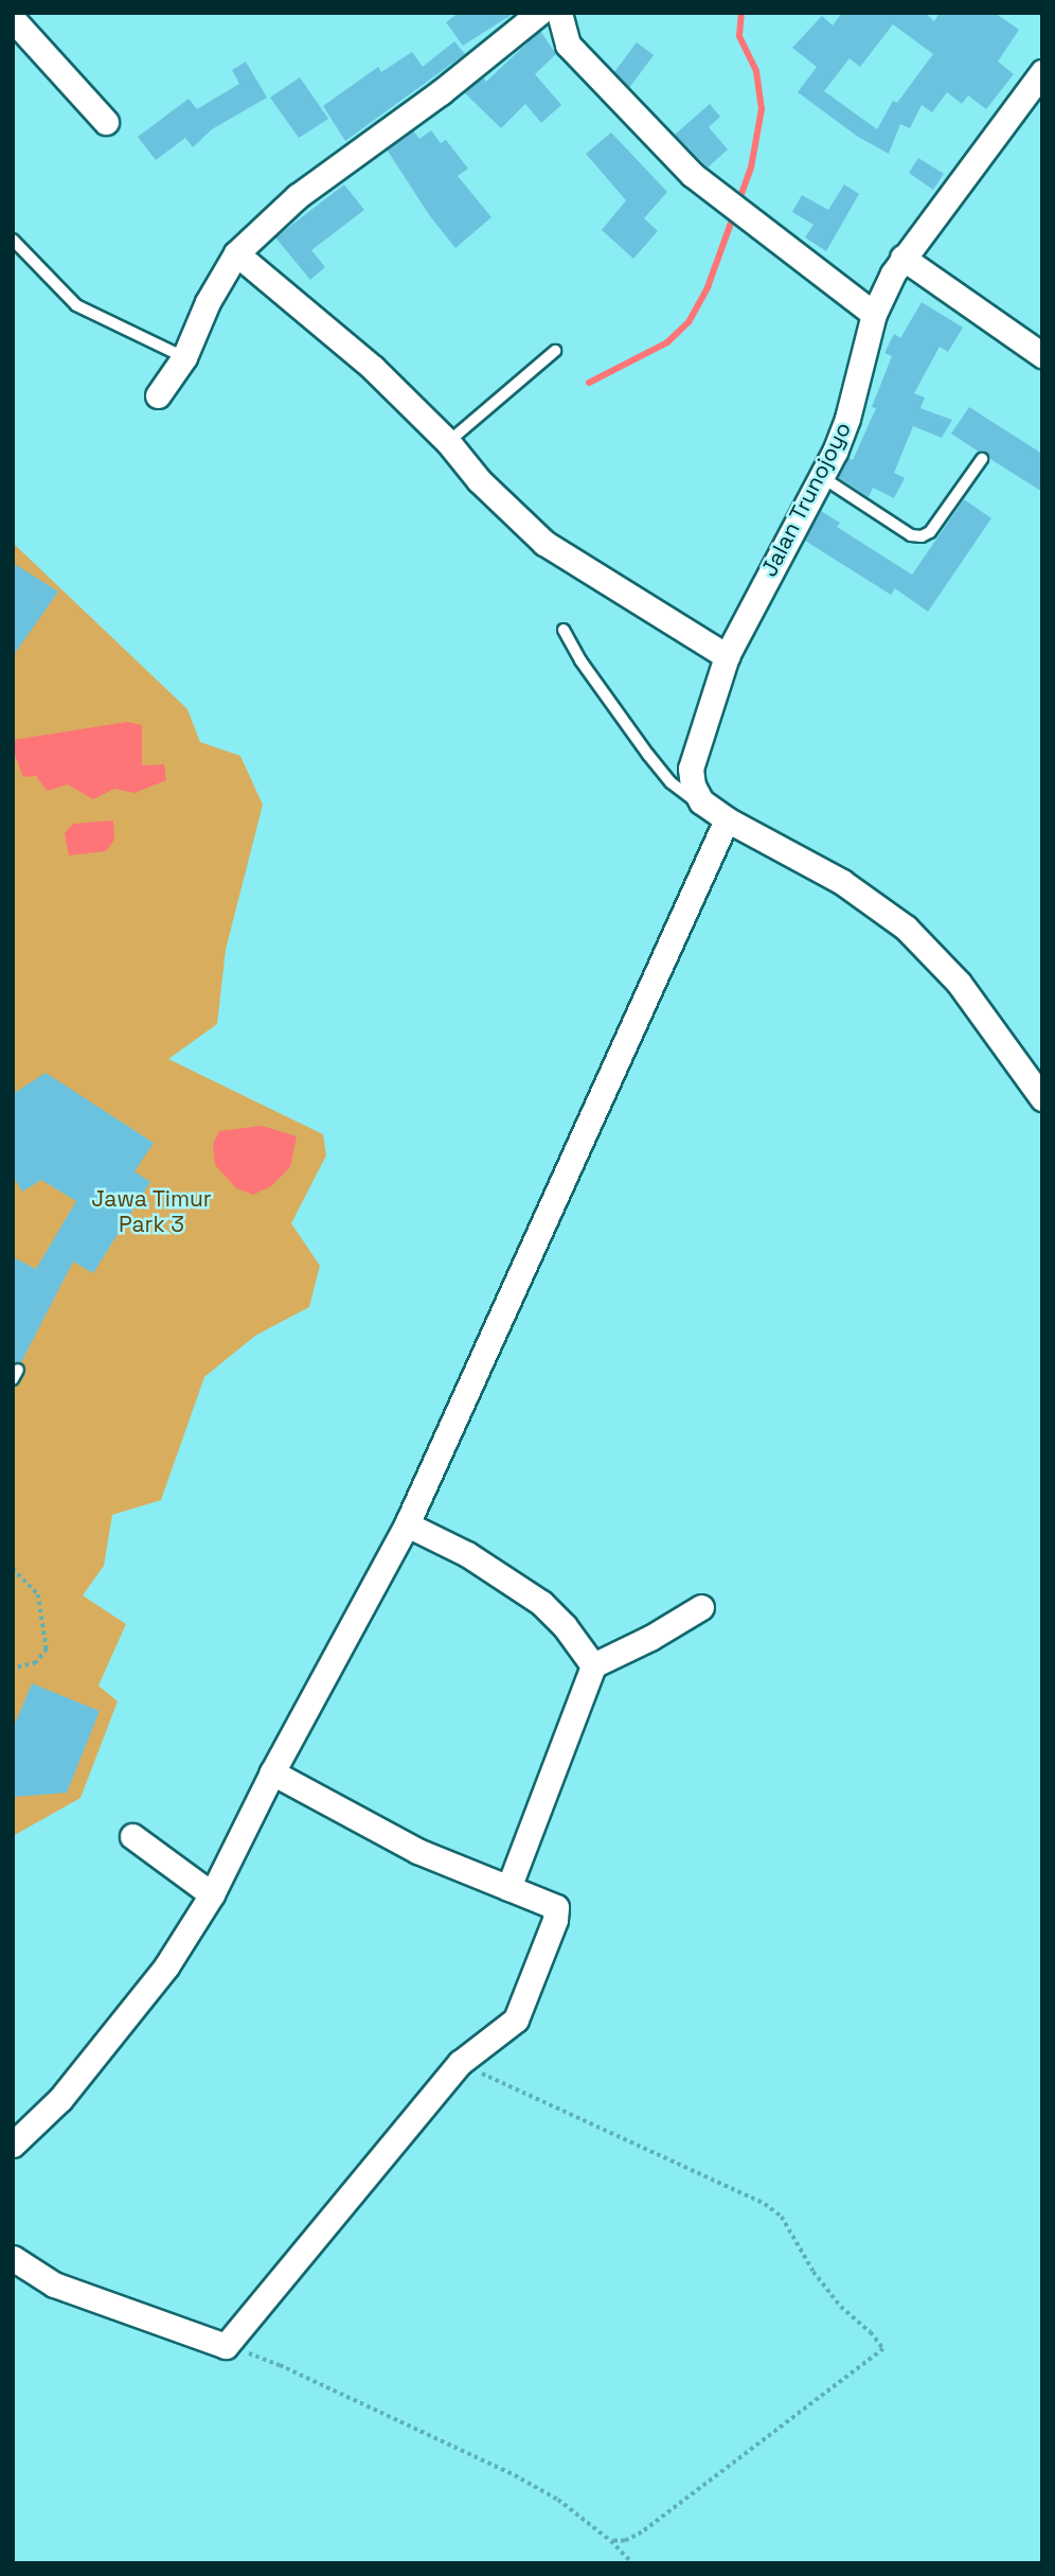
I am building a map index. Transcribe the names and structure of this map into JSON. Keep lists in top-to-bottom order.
{
  "streets": {
    "street": ["Jalan Trunojoyo"]
  },
  "parks": ["Jawa Timur Park 3"]
}
